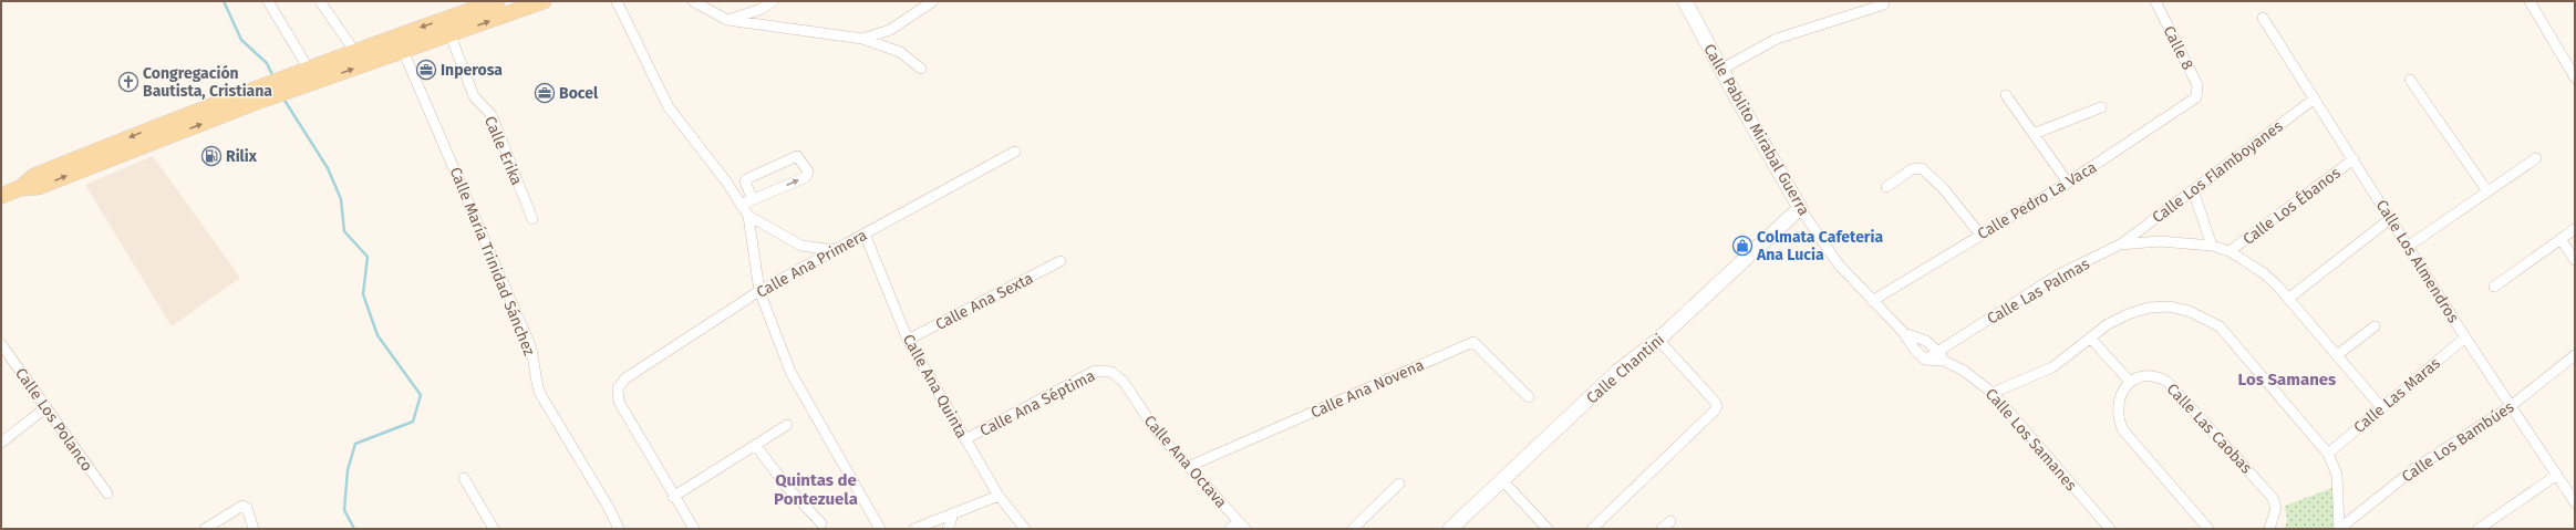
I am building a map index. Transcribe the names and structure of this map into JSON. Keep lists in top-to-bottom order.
{
  "streets": {
    "street": [
      "Calle 8",
      "Calle Pablito Mirabal Guerra",
      "Calle Erika",
      "Calle Los Flamboyanes",
      "Calle Pedro La Vaca",
      "Calle Los Ébanos",
      "Calle María Trinidad Sánchez",
      "Calle Los Almendros",
      "Calle Ana Primera",
      "Calle Las Palmas",
      "Calle Ana Sexta",
      "Calle Chantini",
      "Calle Ana Quinta",
      "Calle Ana Novena",
      "Calle Las Maras",
      "Calle Ana Séptima",
      "Calle Los Polanco",
      "Calle Las Caobas",
      "Calle Los Samanes",
      "Calle Los Bambúes",
      "Calle Ana Octava"
    ]
  },
  "crossings": [
    ["Calle 8", "Calle Pedro La Vaca"],
    ["Calle Pablito Mirabal Guerra", "Calle Pedro La Vaca"],
    ["Calle Pablito Mirabal Guerra", "Calle Chantini"],
    ["Calle Los Flamboyanes", "Calle Los Almendros"],
    ["Calle Los Flamboyanes", "Calle Las Palmas"],
    ["Calle Los Ébanos", "Calle Los Almendros"],
    ["Calle Los Ébanos", "Calle Las Palmas"],
    ["Calle Los Almendros", "Calle Las Maras"],
    ["Calle Los Almendros", "Calle Los Bambúes"],
    ["Calle Ana Primera", "Calle Ana Quinta"],
    ["Calle Las Palmas", "Calle Las Maras"],
    ["Calle Las Palmas", "Calle Los Samanes"],
    ["Calle Ana Sexta", "Calle Ana Quinta"],
    ["Calle Ana Quinta", "Calle Ana Séptima"],
    ["Calle Ana Novena", "Calle Ana Octava"],
    ["Calle Ana Séptima", "Calle Ana Octava"]
  ],
  "districts": ["Los Samanes", "Quintas de Pontezuela"],
  "places": {
    "office": ["Inperosa", "Bocel"],
    "church": ["Congregación Bautista, Cristiana"],
    "fuel station": ["Rilix"],
    "shop": ["Colmata Cafeteria Ana Lucia"]
  }
}
